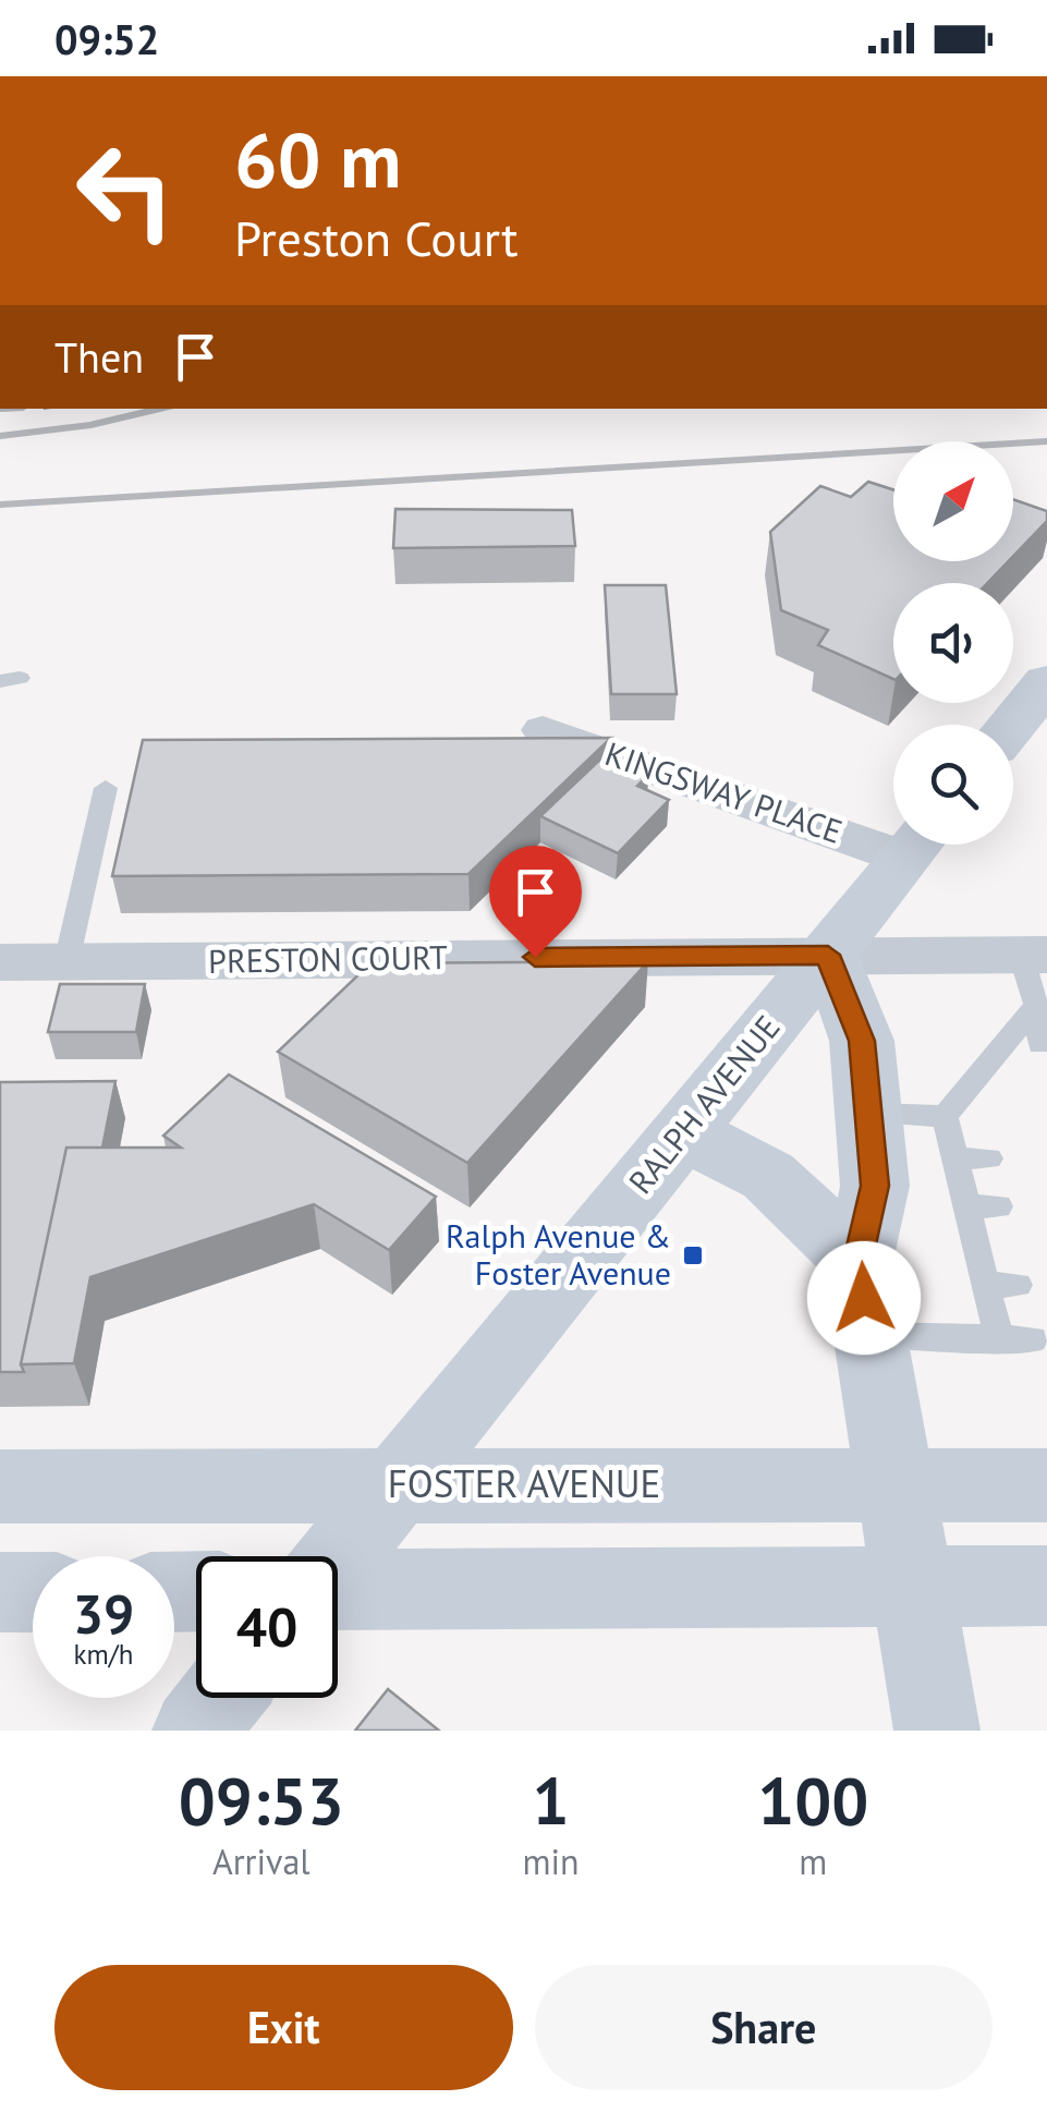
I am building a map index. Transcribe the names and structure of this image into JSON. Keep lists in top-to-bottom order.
{
  "streets": {
    "main road": ["RALPH AVENUE", "FOSTER AVENUE"],
    "street": ["KINGSWAY PLACE", "PRESTON COURT"]
  },
  "crossings": [
    ["PRESTON COURT", "RALPH AVENUE"],
    ["RALPH AVENUE", "FOSTER AVENUE"]
  ],
  "places": {
    "transit": ["Ralph Avenue & Foster Avenue"]
  },
  "north": "top right",
  "page": {
    "status": "09:52",
    "turn": ["60 m", "Preston Court"],
    "then": "Then",
    "speed": "39 km/h",
    "limit": "40",
    "eta": [
      "09:53",
      "Arrival",
      "1",
      "min",
      "100",
      "m"
    ],
    "buttons": ["Exit", "Share"]
  }
}
